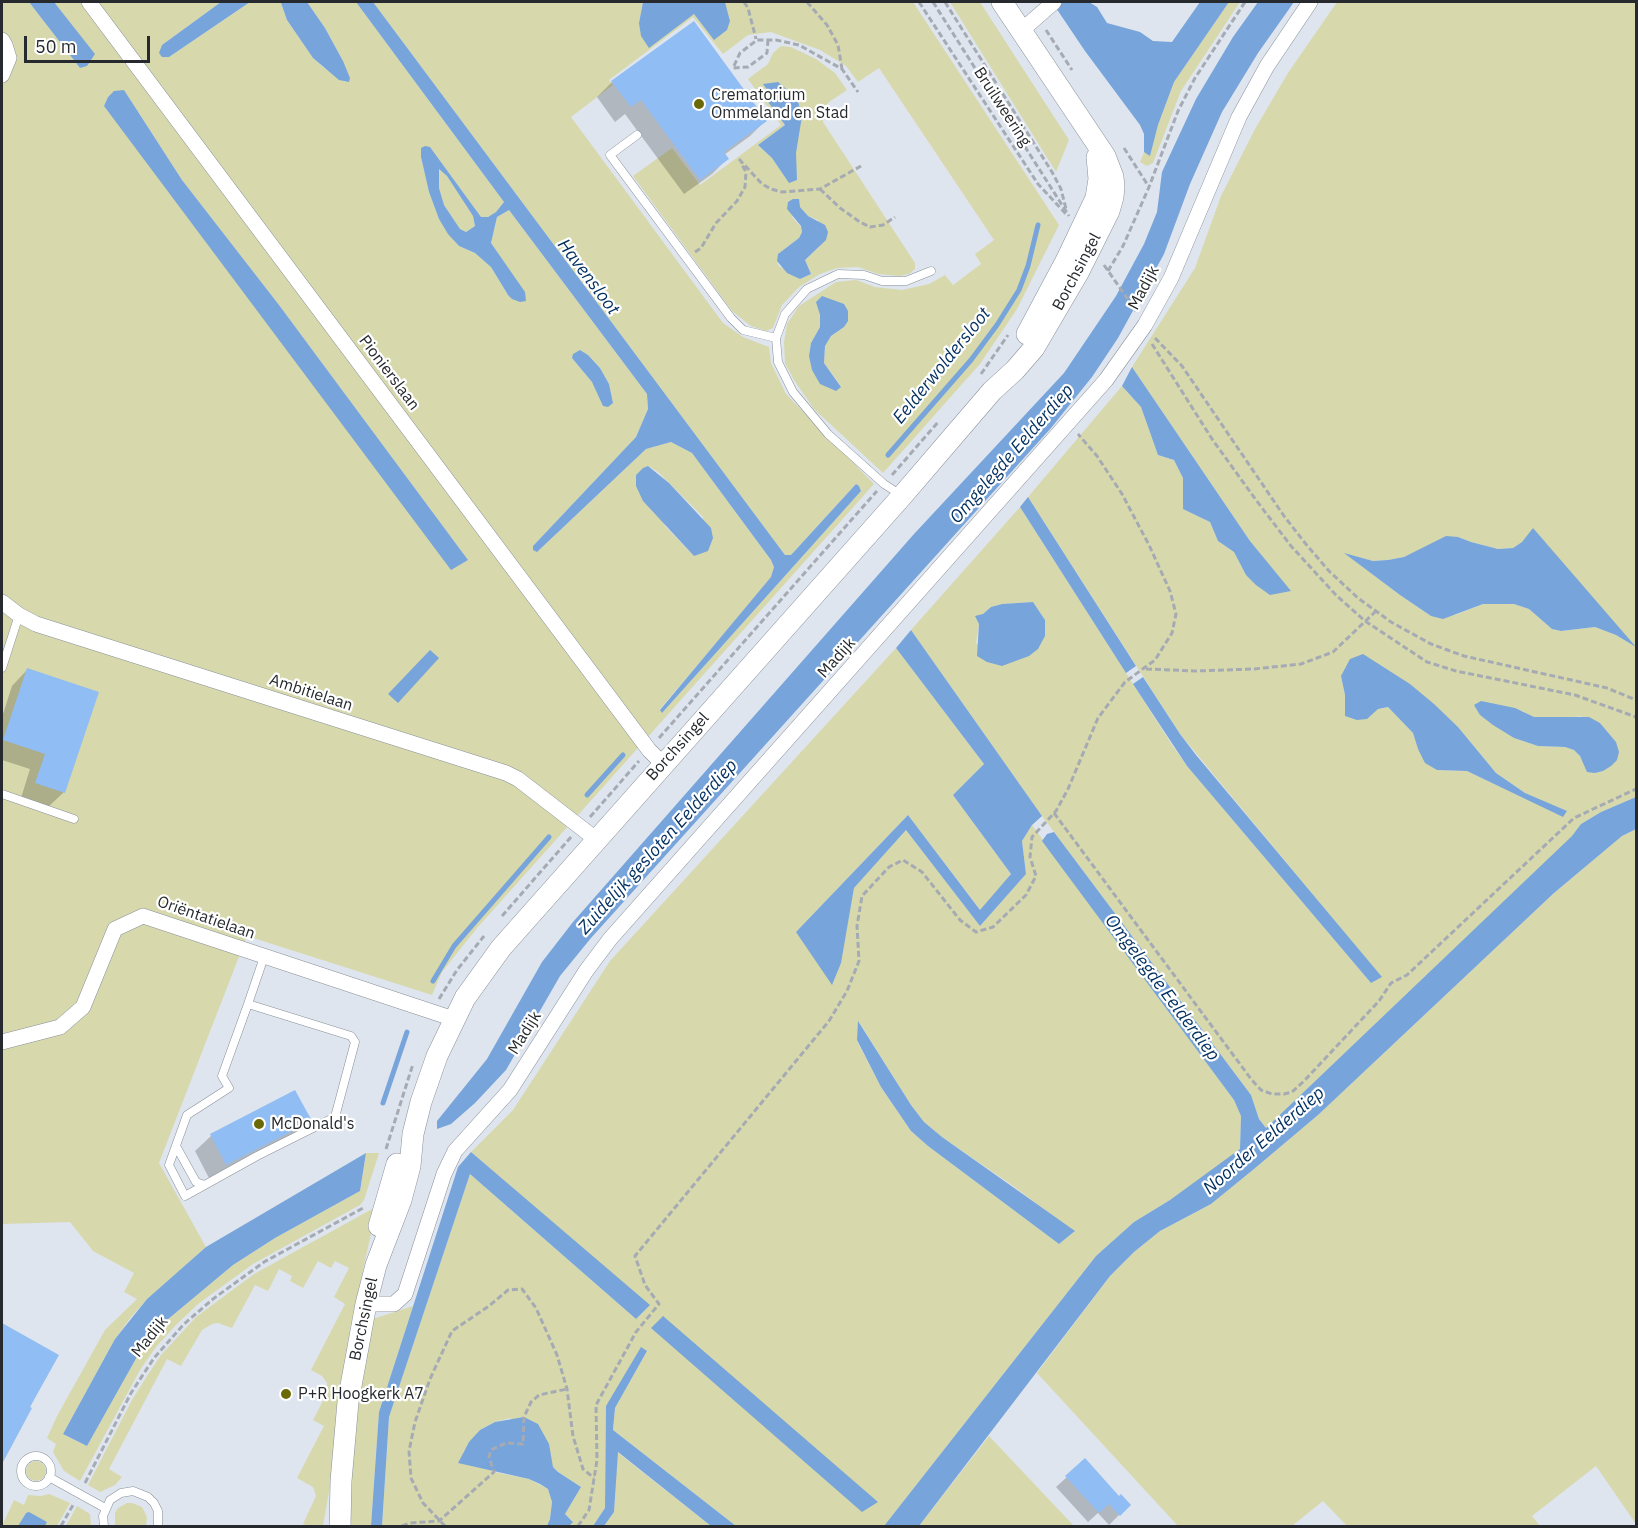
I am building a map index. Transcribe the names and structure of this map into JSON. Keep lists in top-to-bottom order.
{
  "streets": {
    "main road": ["Borchsingel"],
    "street": [
      "Madijk",
      "Pionierslaan",
      "Ambitielaan",
      "Oriëntatielaan"
    ],
    "path": ["Bruilweering"]
  },
  "crossings": [
    ["Borchsingel", "Madijk"],
    ["Borchsingel", "Pionierslaan"],
    ["Borchsingel", "Ambitielaan"],
    ["Borchsingel", "Oriëntatielaan"]
  ],
  "water": [
    "Havensloot",
    "Eelderwoldersloot",
    "Omgelegde Eelderdiep",
    "Zuidelijk gesloten Eelderdiep",
    "Noorder Eelderdiep"
  ],
  "places": ["Crematorium Ommeland en Stad", "McDonald's", "P+R Hoogkerk A7"],
  "scale_bar": "50 m"
}
